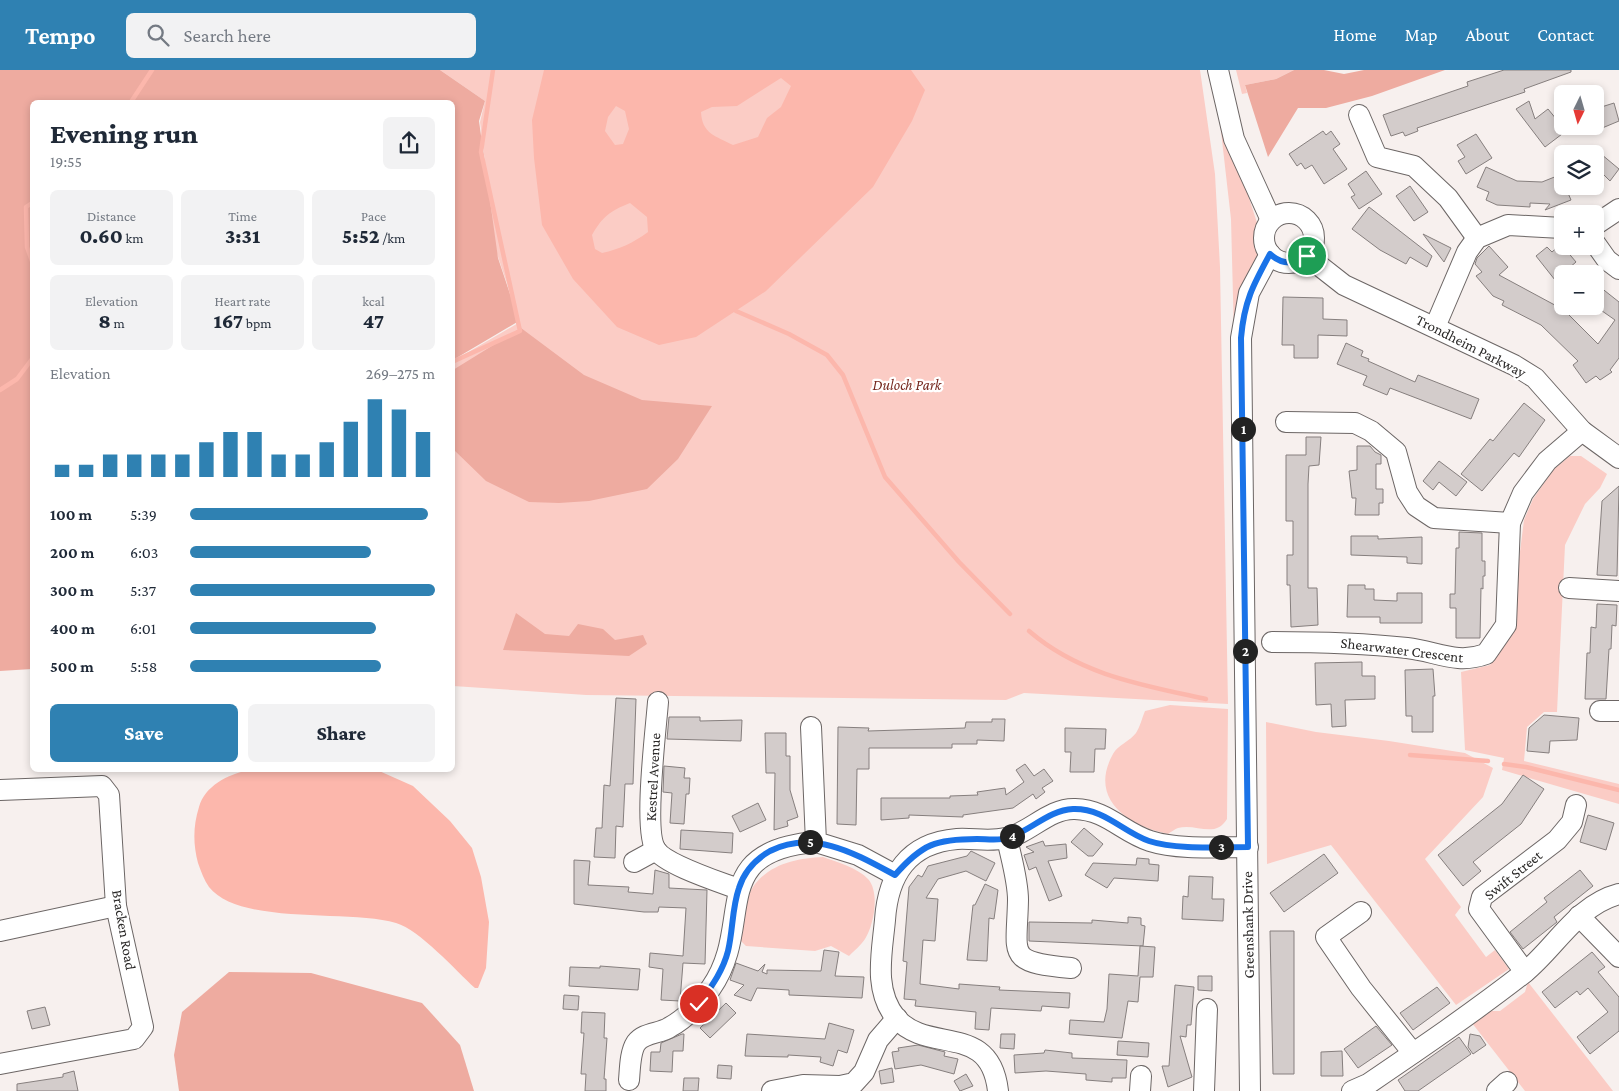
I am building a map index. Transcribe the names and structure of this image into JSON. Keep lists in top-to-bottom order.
{
  "streets": {
    "street": [
      "Trondheim Parkway",
      "Shearwater Crescent",
      "Kestrel Avenue",
      "Swift Street",
      "Greenshank Drive",
      "Bracken Road"
    ]
  },
  "crossings": [
    ["Trondheim Parkway", "Shearwater Crescent"],
    ["Trondheim Parkway", "Greenshank Drive"]
  ],
  "parks": ["Duloch Park"],
  "north": "bottom",
  "page": {
    "header": "Tempo",
    "search": "Search here",
    "nav": [
      "Home",
      "Map",
      "About",
      "Contact"
    ],
    "map_buttons": ["+", "−"],
    "heading": ["Evening run", "19:55"],
    "stats": [
      ["Distance", "0.60 km"],
      ["Time", "3:31"],
      ["Pace", "5:52 /km"],
      ["Elevation", "8 m"],
      ["Heart rate", "167 bpm"],
      ["kcal", "47"]
    ],
    "chart": ["Elevation", "269–275 m"],
    "pins": [
      "1",
      "2",
      "4",
      "5",
      "3"
    ],
    "list": [
      {
        "name": "100 m",
        "note": "5:39"
      },
      {
        "name": "200 m",
        "note": "6:03"
      },
      {
        "name": "300 m",
        "note": "5:37"
      },
      {
        "name": "400 m",
        "note": "6:01"
      },
      {
        "name": "500 m",
        "note": "5:58"
      }
    ],
    "buttons": ["Save", "Share"]
  }
}
